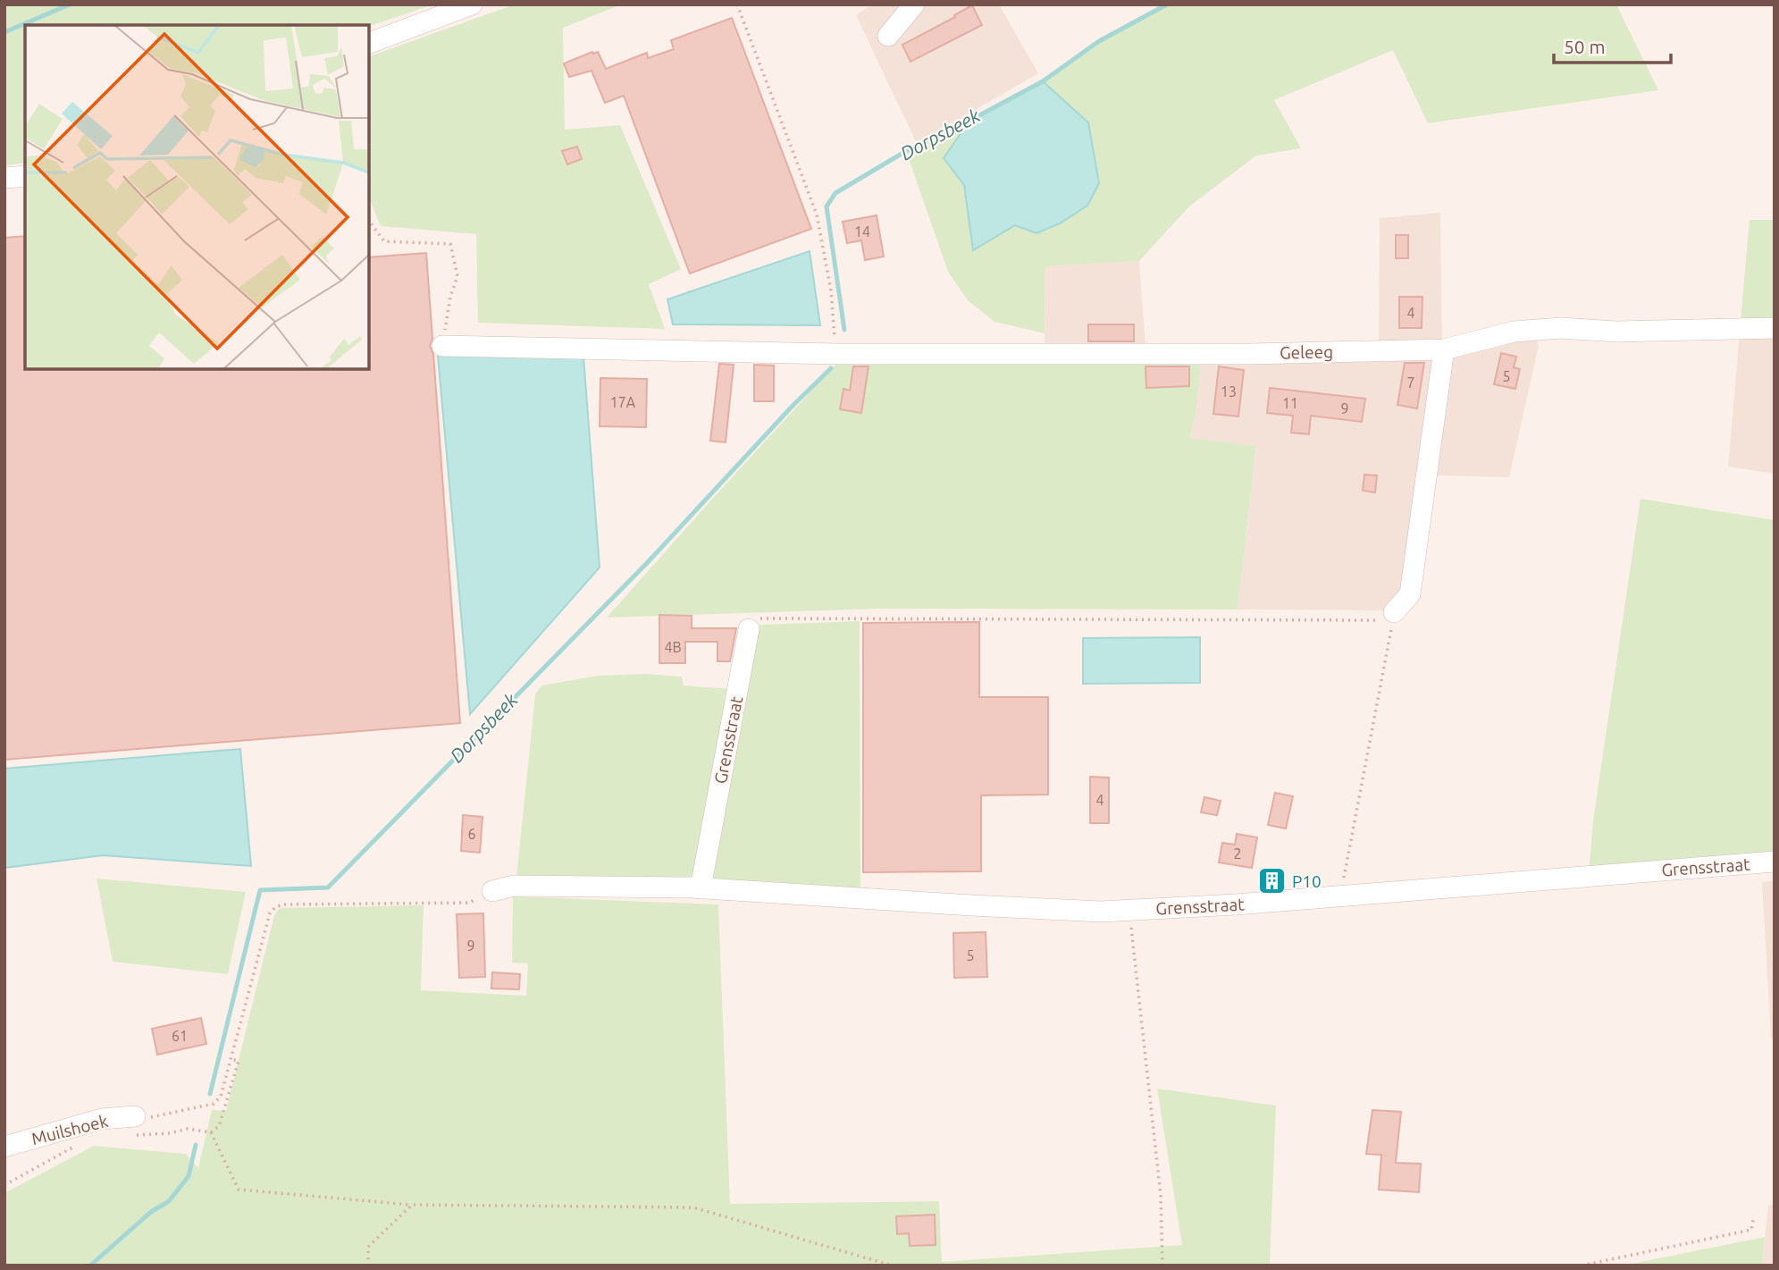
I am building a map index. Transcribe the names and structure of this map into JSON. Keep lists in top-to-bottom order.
{
  "streets": {
    "street": ["Geleeg", "Grensstraat", "Muilshoek"]
  },
  "water": ["Dorpsbeek"],
  "places": {
    "building": ["P10"]
  },
  "house_numbers": [
    "14",
    "4",
    "5",
    "7",
    "13",
    "17A",
    "11",
    "9",
    "4B",
    "4",
    "6",
    "2",
    "9",
    "5",
    "61"
  ],
  "scale_bar": "50 m"
}
